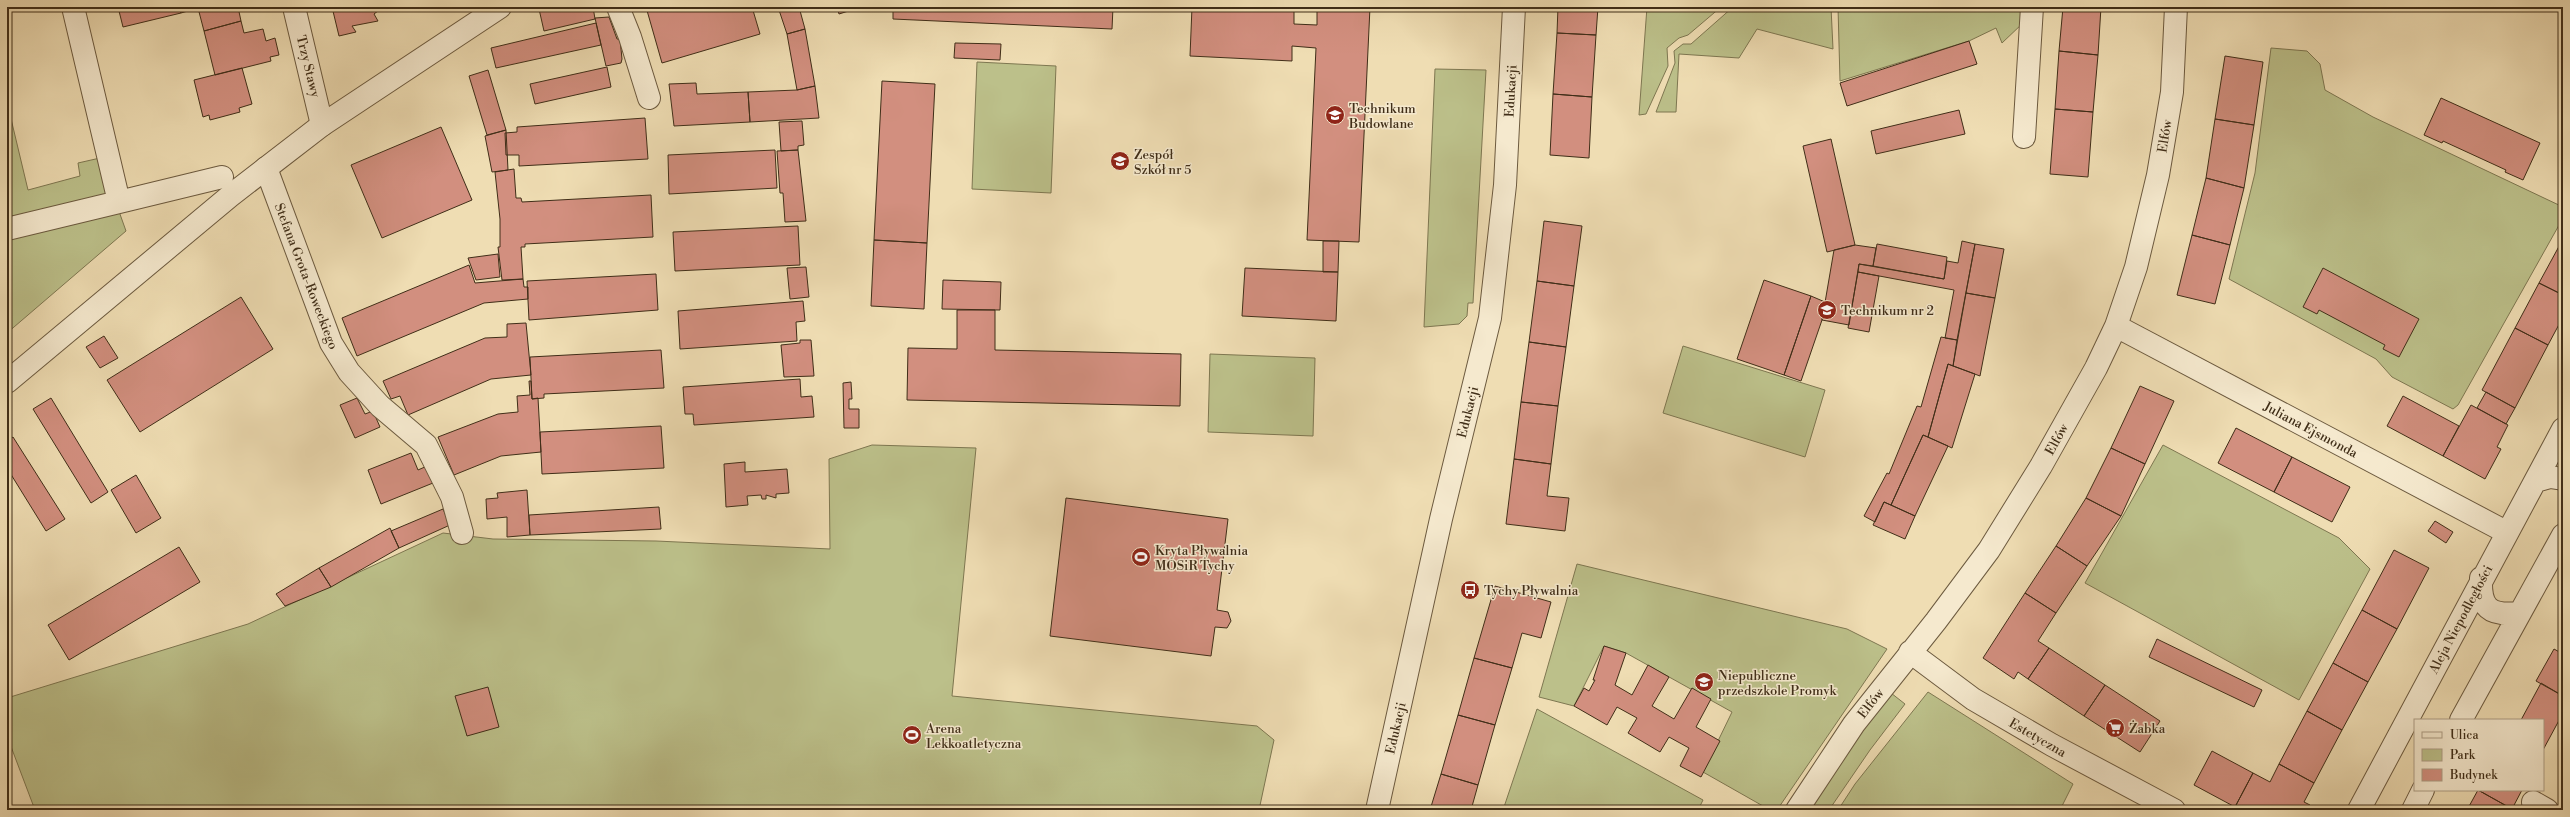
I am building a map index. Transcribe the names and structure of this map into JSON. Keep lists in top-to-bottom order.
{
  "streets": {
    "street": [
      "Trzy Stawy",
      "Edukacji",
      "Elfów",
      "Stefana Grota-Roweckiego",
      "Juliana Ejsmonda",
      "Aleja Niepodległości",
      "Estetyczna"
    ]
  },
  "crossings": [
    ["Elfów", "Juliana Ejsmonda"],
    ["Elfów", "Estetyczna"],
    ["Juliana Ejsmonda", "Aleja Niepodległości"]
  ],
  "places": {
    "school or university": [
      "Technikum Budowlane",
      "Zespół Szkół nr 5",
      "Technikum nr 2",
      "Niepubliczne przedszkole Promyk"
    ],
    "sports": ["Kryta Pływalnia MOSiR Tychy", "Arena Lekkoatletyczna"],
    "bus stop": ["Tychy Pływalnia"],
    "supermarket": ["Żabka"]
  },
  "legend": ["Ulica", "Park", "Budynek"]
}
